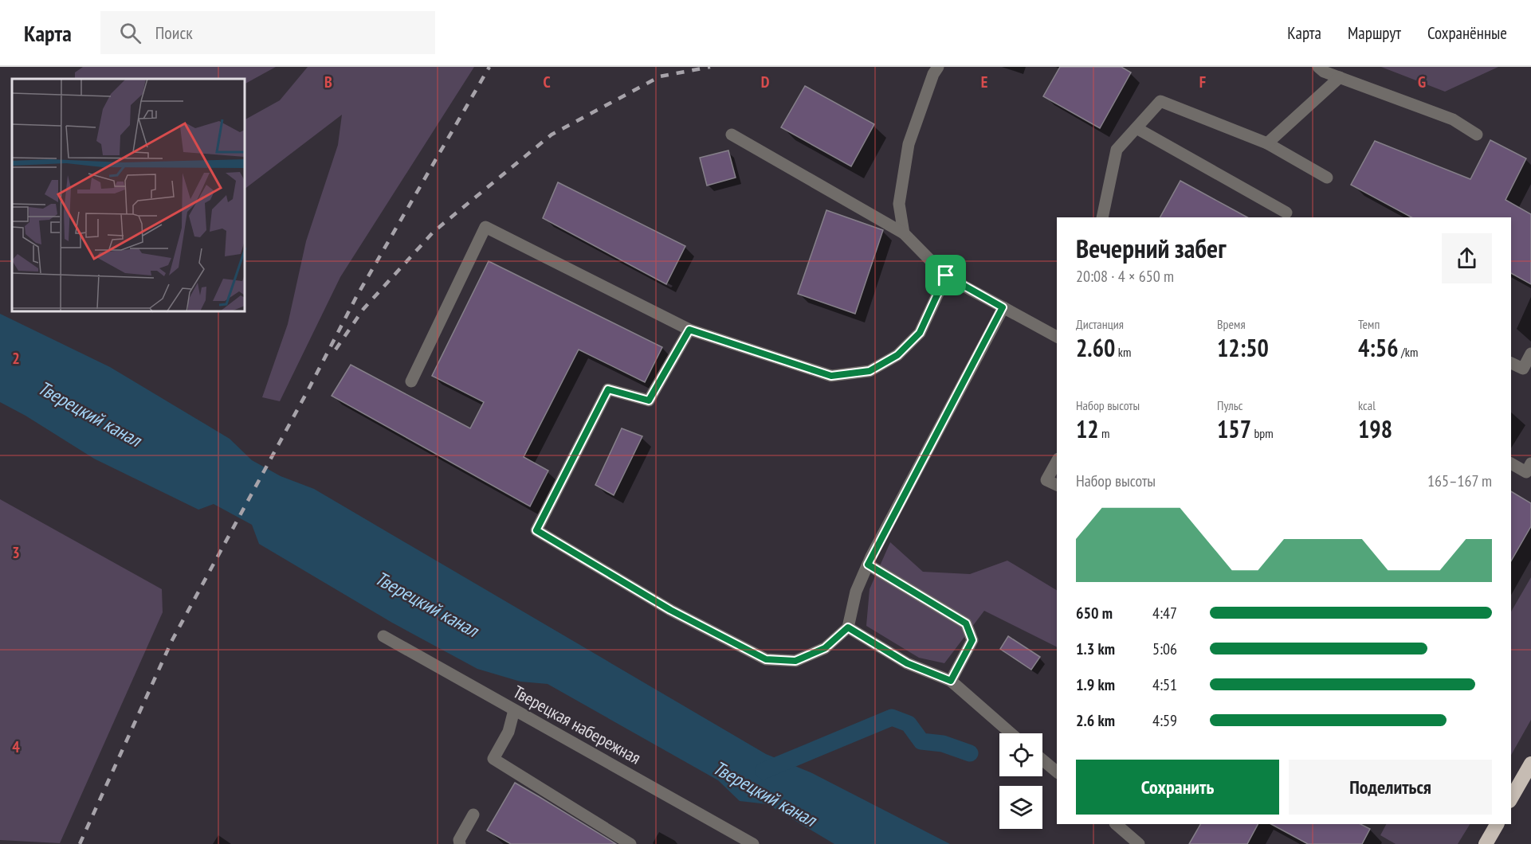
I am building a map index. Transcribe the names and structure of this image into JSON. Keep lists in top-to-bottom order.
{
  "streets": {
    "street": ["Тверецкая набережная"]
  },
  "water": ["Тверецкий канал"],
  "page": {
    "header": "Карта",
    "search": "Поиск",
    "nav": ["Карта", "Маршрут", "Сохранённые"],
    "heading": ["Вечерний забег", "20:08 · 4 × 650 m"],
    "stats": [
      ["Дистанция", "2.60 km"],
      ["Время", "12:50"],
      ["Темп", "4:56 /km"],
      ["Набор высоты", "12 m"],
      ["Пульс", "157 bpm"],
      ["kcal", "198"]
    ],
    "chart": ["Набор высоты", "165–167 m"],
    "list": [
      {
        "name": "650 m",
        "note": "4:47"
      },
      {
        "name": "1.3 km",
        "note": "5:06"
      },
      {
        "name": "1.9 km",
        "note": "4:51"
      },
      {
        "name": "2.6 km",
        "note": "4:59"
      }
    ],
    "buttons": ["Сохранить", "Поделиться"]
  },
  "grid": {
    "columns": [
      "B",
      "C",
      "D",
      "E",
      "F",
      "G"
    ],
    "rows": ["2", "3", "4"]
  }
}
